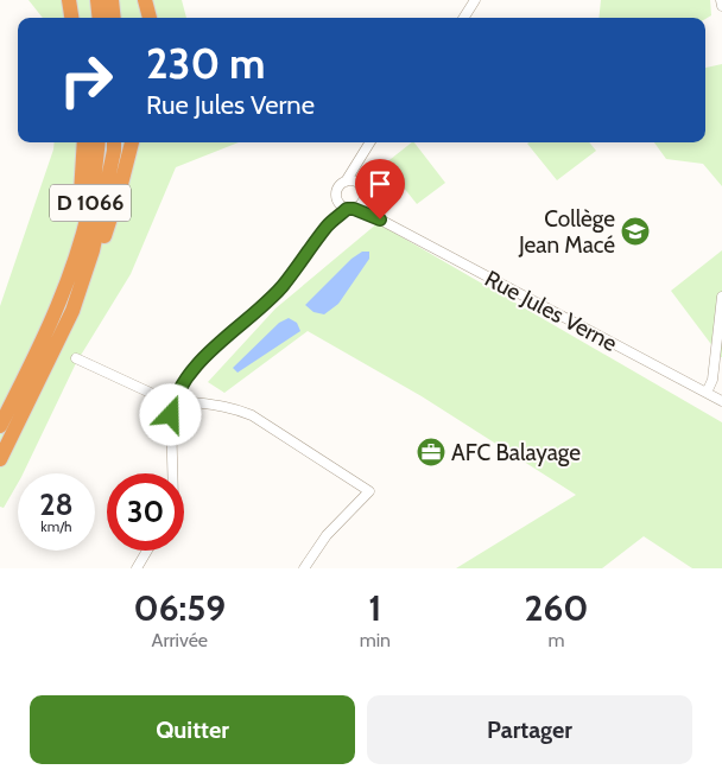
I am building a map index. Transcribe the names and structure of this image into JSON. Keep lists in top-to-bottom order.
{
  "streets": {
    "highway": ["D 1066"],
    "street": ["Rue Jules Verne"]
  },
  "places": {
    "school or university": ["Collège Jean Macé"],
    "office": ["AFC Balayage"]
  },
  "page": {
    "turn": ["230 m", "Rue Jules Verne"],
    "speed": "28 km/h",
    "limit": "30",
    "eta": [
      "06:59",
      "Arrivée",
      "1",
      "min",
      "260",
      "m"
    ],
    "buttons": ["Quitter", "Partager"]
  }
}
